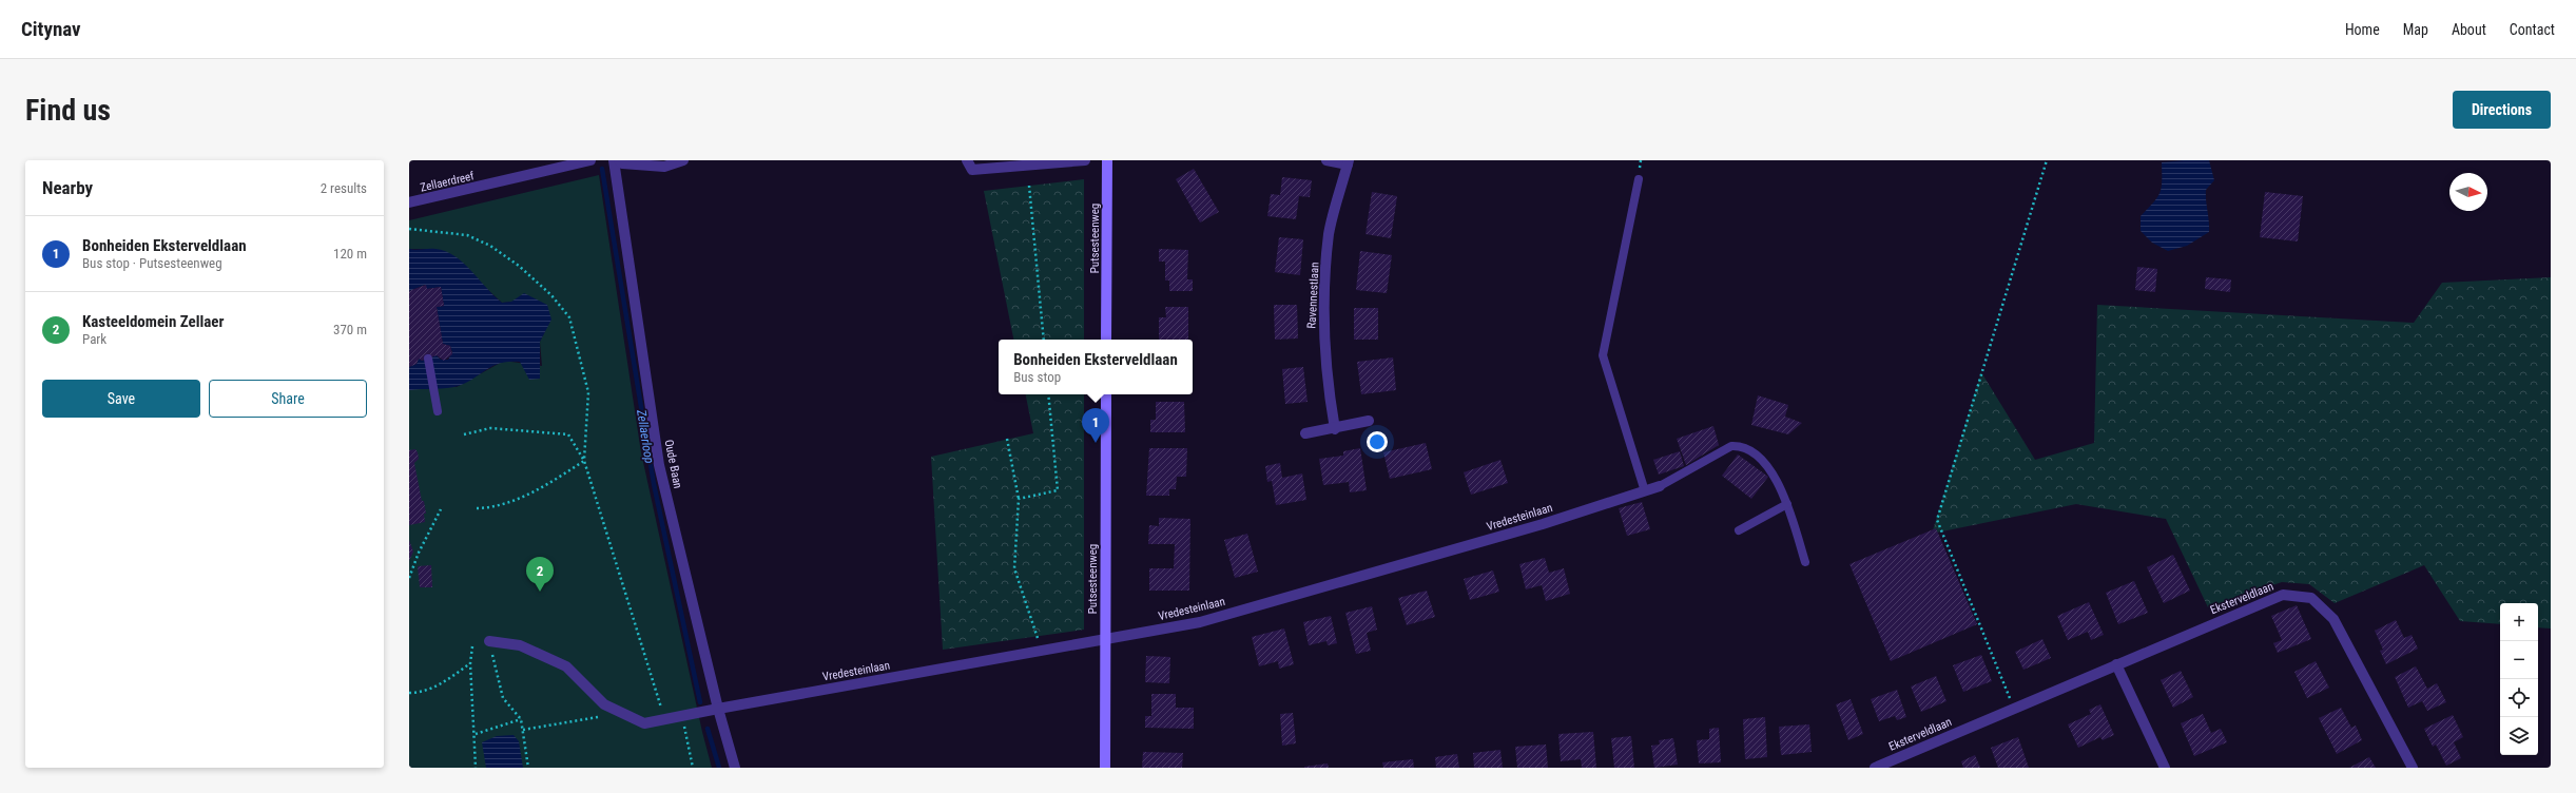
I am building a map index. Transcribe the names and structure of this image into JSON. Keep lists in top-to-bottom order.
{
  "streets": {
    "main road": ["Putsesteenweg"],
    "street": [
      "Zellaerdreef",
      "Ravennestlaan",
      "Oude Baan",
      "Vredesteinlaan",
      "Eksterveldlaan"
    ]
  },
  "crossings": [
    ["Putsesteenweg", "Vredesteinlaan"],
    ["Oude Baan", "Vredesteinlaan"]
  ],
  "water": ["Zellaerloop"],
  "north": "right",
  "page": {
    "header": "Citynav",
    "nav": [
      "Home",
      "Map",
      "About",
      "Contact"
    ],
    "buttons": [
      "Directions",
      ["Save", "Share"]
    ],
    "title": "Find us",
    "heading": ["Nearby", "2 results"],
    "list": [
      {
        "mark": "1",
        "name": "Bonheiden Eksterveldlaan",
        "note": "Bus stop · Putsesteenweg",
        "value": "120 m"
      },
      {
        "mark": "2",
        "name": "Kasteeldomein Zellaer",
        "note": "Park",
        "value": "370 m"
      }
    ],
    "popup": ["Bonheiden Eksterveldlaan", "Bus stop"],
    "pins": ["1", "2"],
    "map_buttons": ["+", "−"]
  }
}
